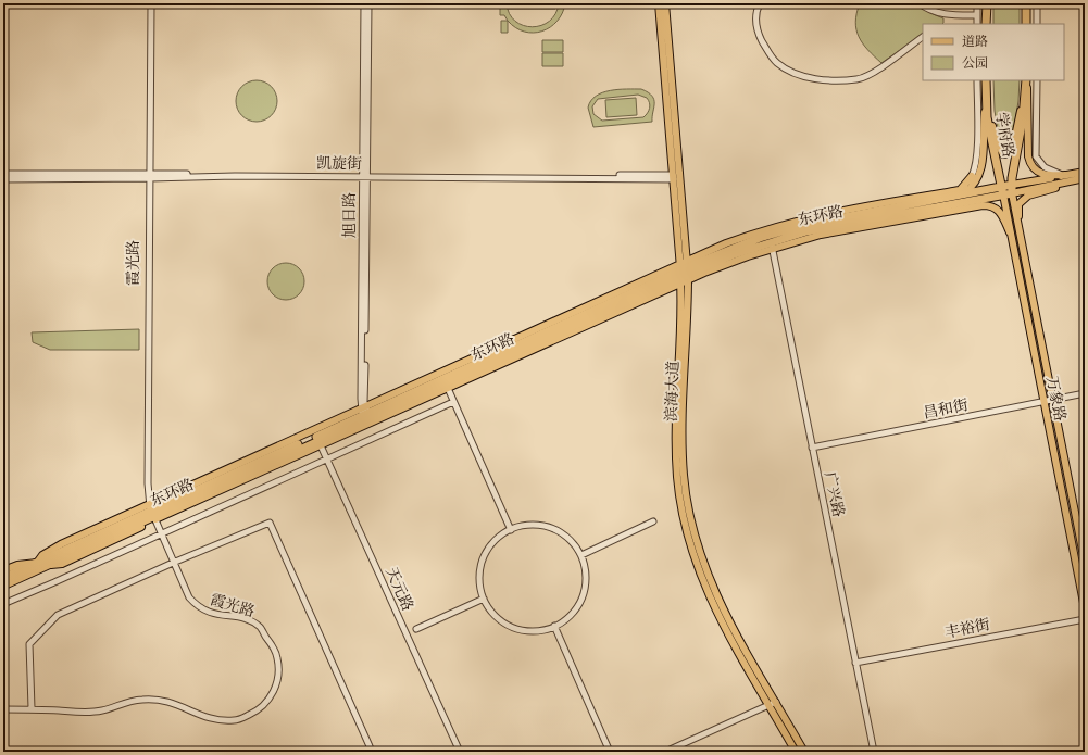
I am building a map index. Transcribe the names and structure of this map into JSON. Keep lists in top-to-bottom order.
{
  "streets": {
    "highway": ["学府路", "东环路"],
    "main road": ["滨海大道", "万象路"],
    "street": [
      "凯旋街",
      "旭日路",
      "霞光路",
      "昌和街",
      "广兴路",
      "天元路",
      "丰裕街"
    ]
  },
  "crossings": [
    ["学府路", "东环路"],
    ["学府路", "万象路"],
    ["凯旋街", "旭日路"],
    ["凯旋街", "霞光路"],
    ["凯旋街", "滨海大道"],
    ["旭日路", "东环路"],
    ["东环路", "霞光路"],
    ["东环路", "滨海大道"],
    ["东环路", "万象路"],
    ["东环路", "广兴路"],
    ["东环路", "天元路"],
    ["万象路", "昌和街"],
    ["昌和街", "广兴路"],
    ["广兴路", "丰裕街"]
  ],
  "legend": ["道路", "公园"]
}
